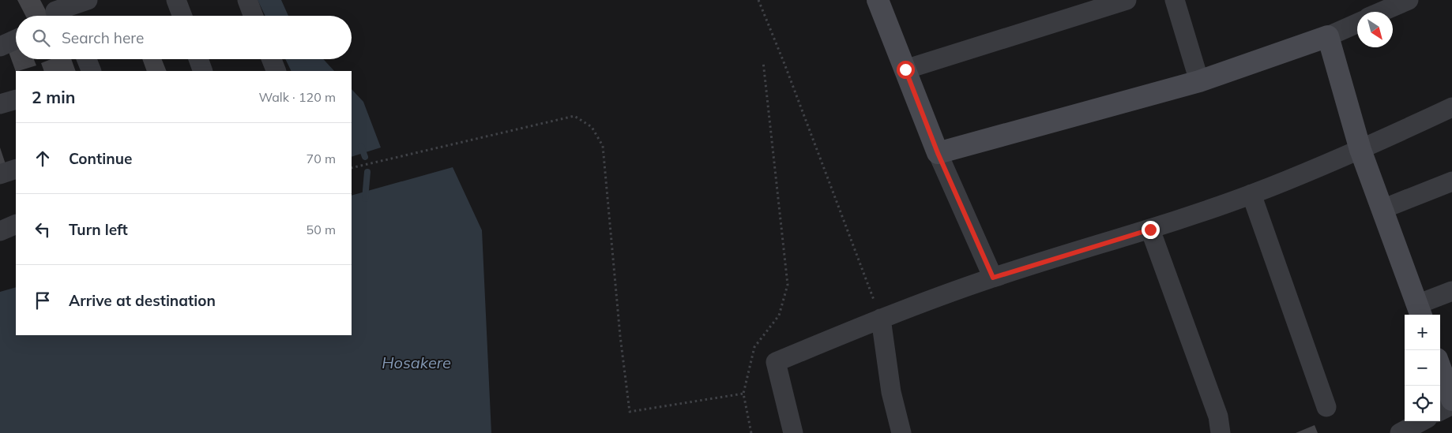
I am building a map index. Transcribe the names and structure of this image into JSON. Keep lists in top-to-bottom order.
{
  "water": ["Hosakere"],
  "north": "bottom right",
  "page": {
    "search": "Search here",
    "heading": ["2 min", "Walk · 120 m"],
    "list": [
      ["Continue", "70 m"],
      ["Turn left", "50 m"],
      "Arrive at destination"
    ],
    "map_buttons": ["+", "−"]
  }
}
